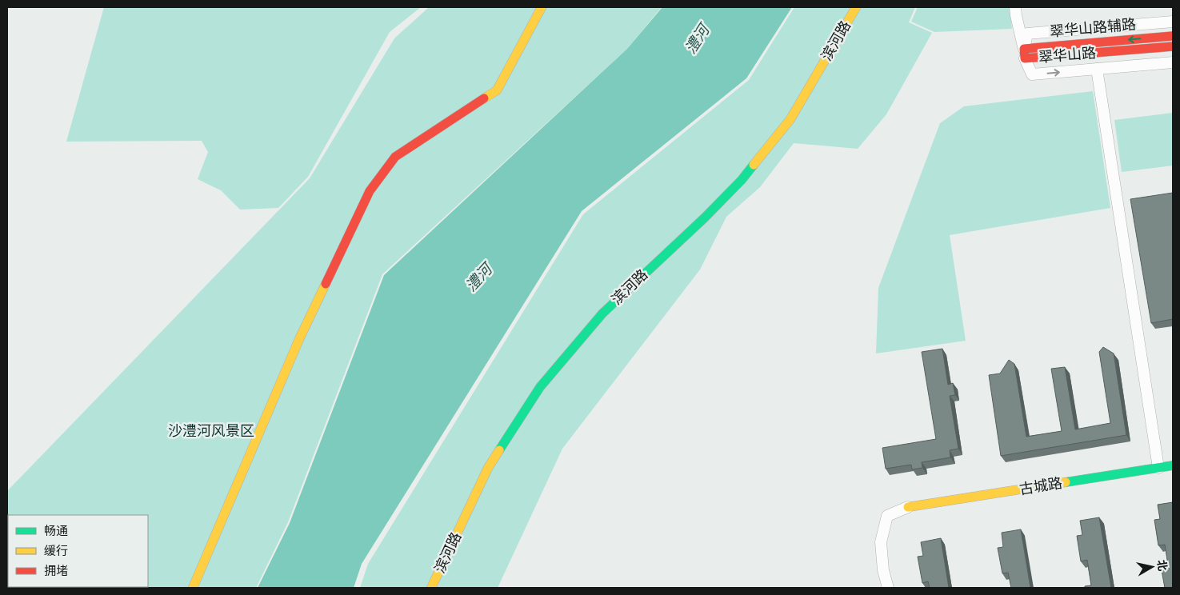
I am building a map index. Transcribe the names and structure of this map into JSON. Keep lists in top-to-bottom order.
{
  "streets": {
    "street": [
      "翠华山路辅路",
      "滨河路",
      "翠华山路",
      "古城路"
    ]
  },
  "crossings": [
    ["翠华山路辅路", "翠华山路"]
  ],
  "water": ["澧河"],
  "parks": ["沙澧河风景区"],
  "legend": ["畅通", "缓行", "拥堵"],
  "north": "right"
}
